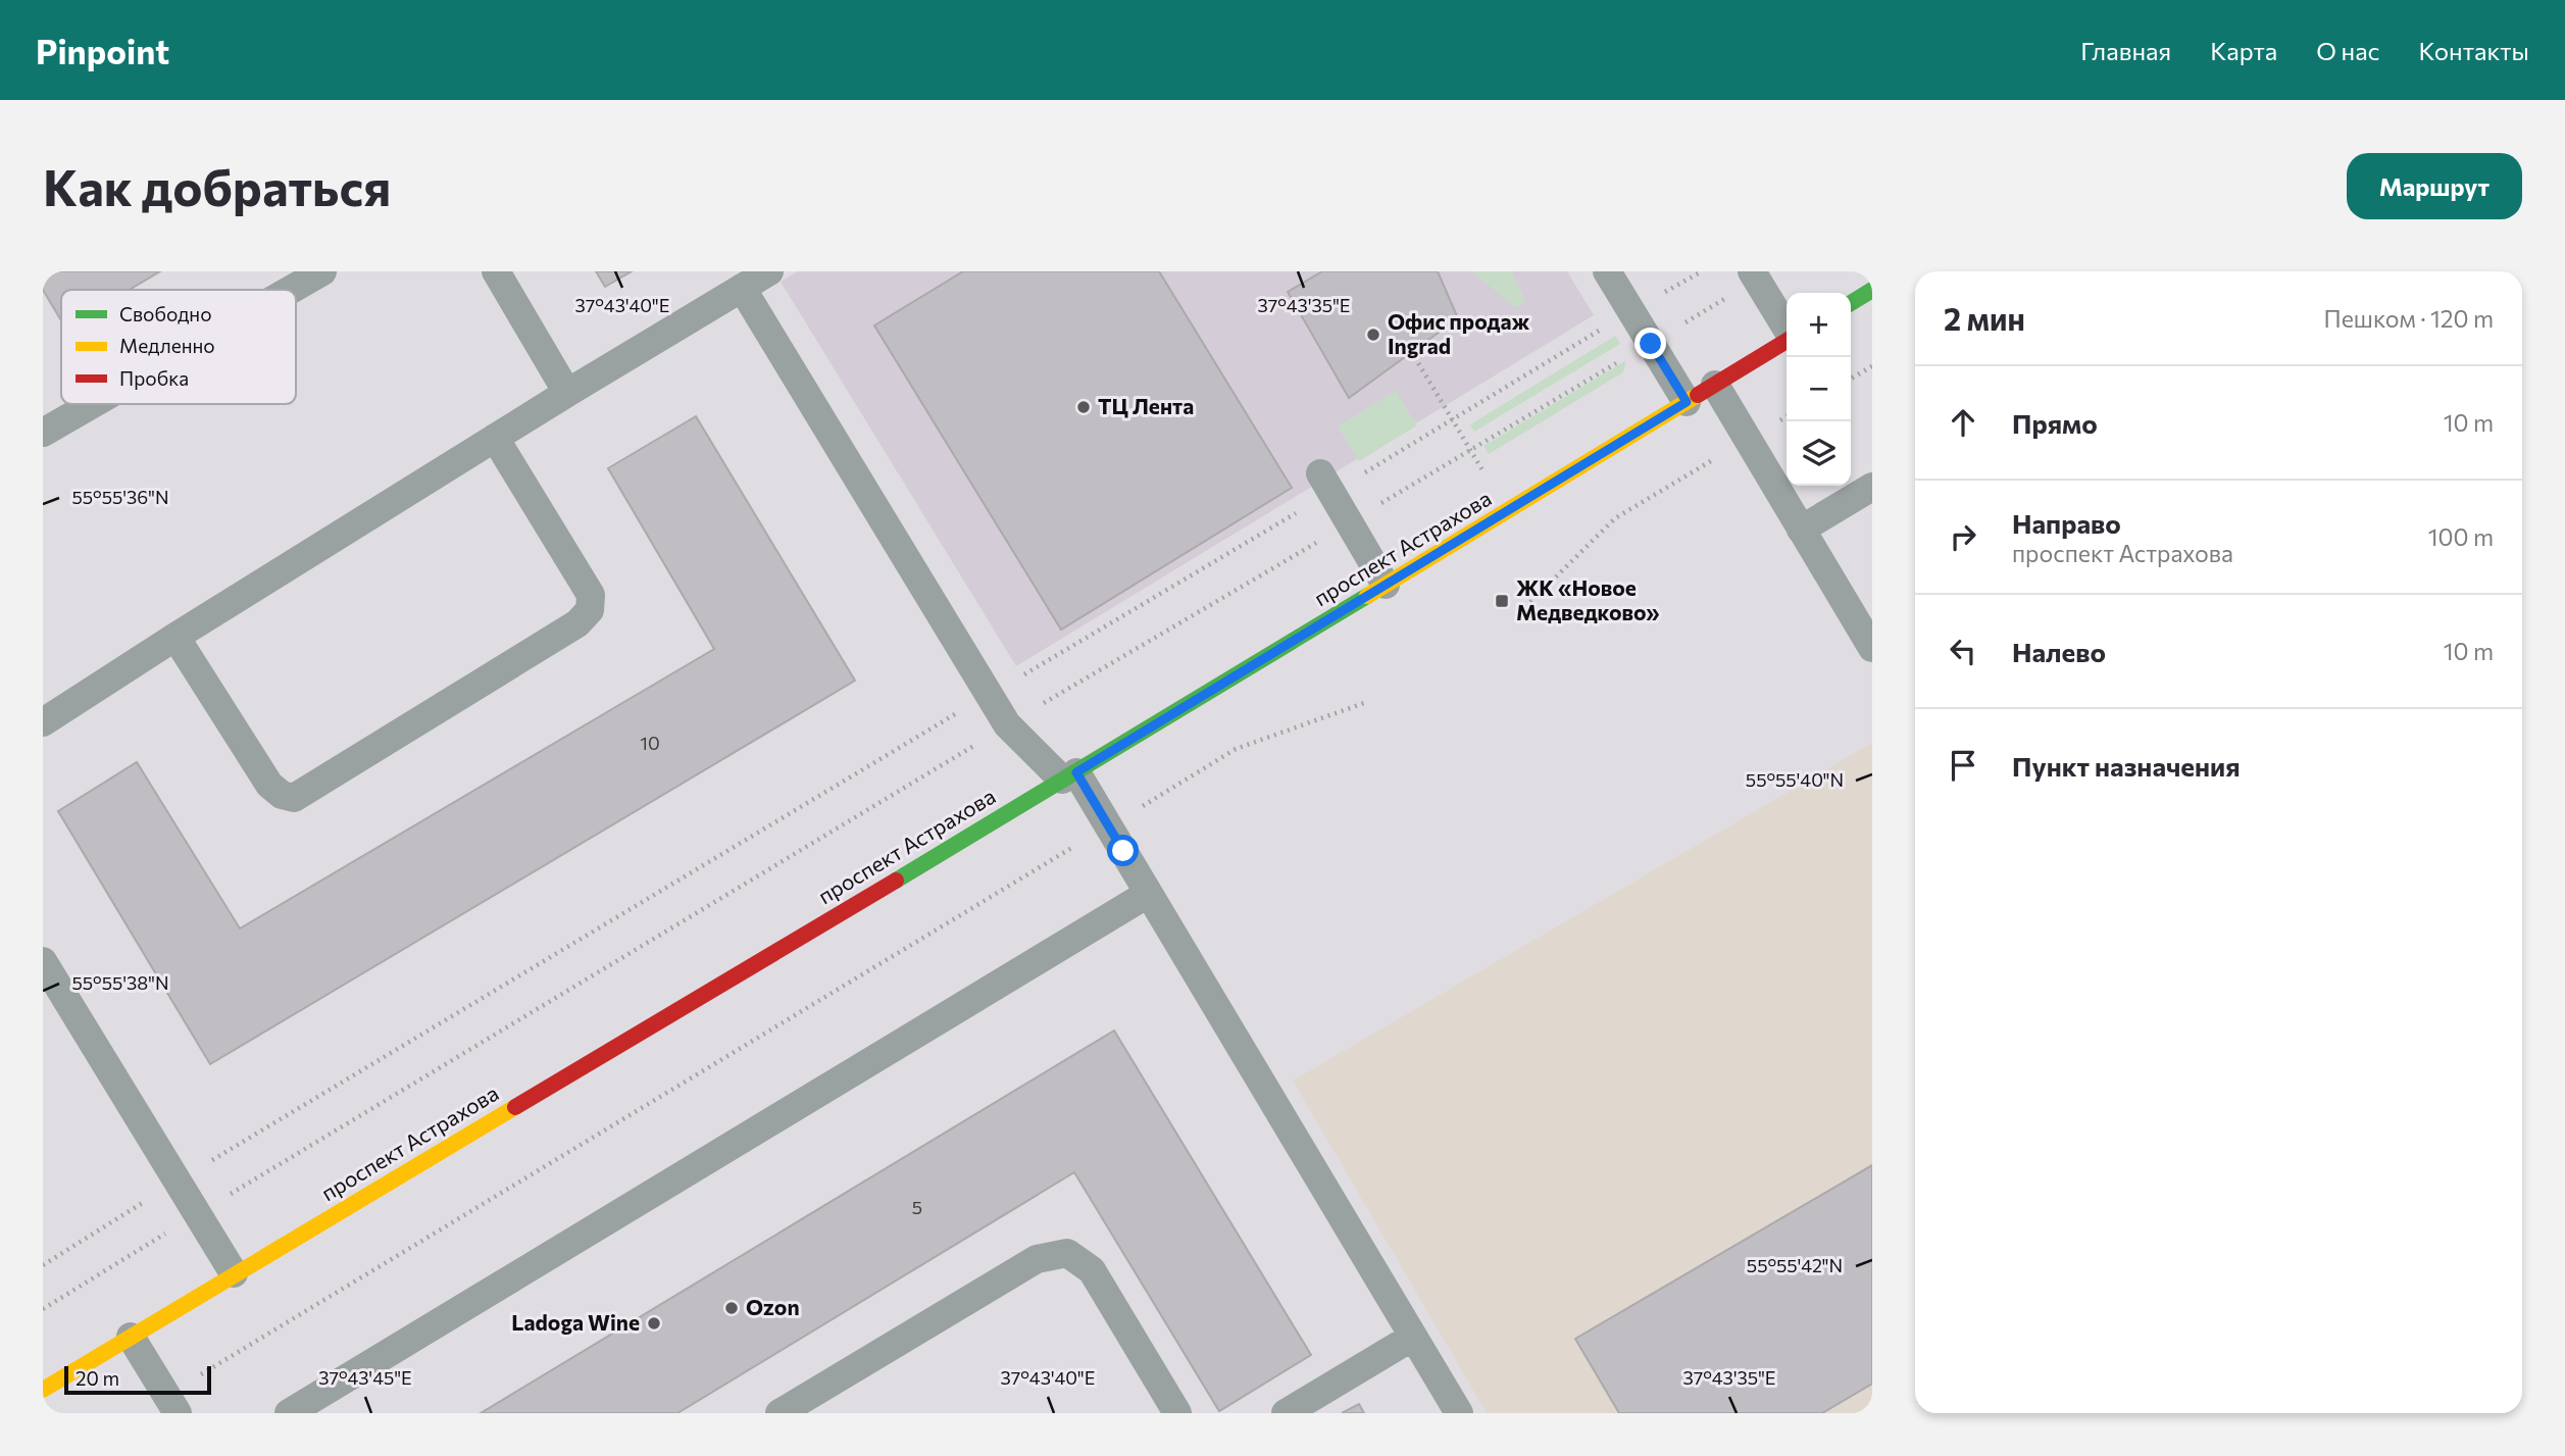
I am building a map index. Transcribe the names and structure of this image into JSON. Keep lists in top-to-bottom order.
{
  "streets": {
    "street": ["проспект Астрахова"]
  },
  "places": {
    "other": [
      "Офис продаж Ingrad",
      "ТЦ Лента",
      "Ozon",
      "Ladoga Wine"
    ],
    "transit": ["ЖК «Новое Медведково»"]
  },
  "house_numbers": ["10", "5"],
  "legend": ["Свободно", "Медленно", "Пробка"],
  "scale_bar": "20 m",
  "page": {
    "header": "Pinpoint",
    "nav": [
      "Главная",
      "Карта",
      "О нас",
      "Контакты"
    ],
    "buttons": "Маршрут",
    "title": "Как добраться",
    "heading": ["2 мин", "Пешком · 120 m"],
    "map_buttons": ["+", "−"],
    "list": [
      ["Прямо", "10 m"],
      ["Направо", "проспект Астрахова", "100 m"],
      ["Налево", "10 m"],
      "Пункт назначения"
    ],
    "scale": "20 m"
  },
  "coordinates": [
    "37°43'40\"E",
    "37°43'35\"E",
    "55°55'36\"N",
    "55°55'40\"N",
    "55°55'38\"N",
    "55°55'42\"N",
    "37°43'45\"E"
  ]
}
